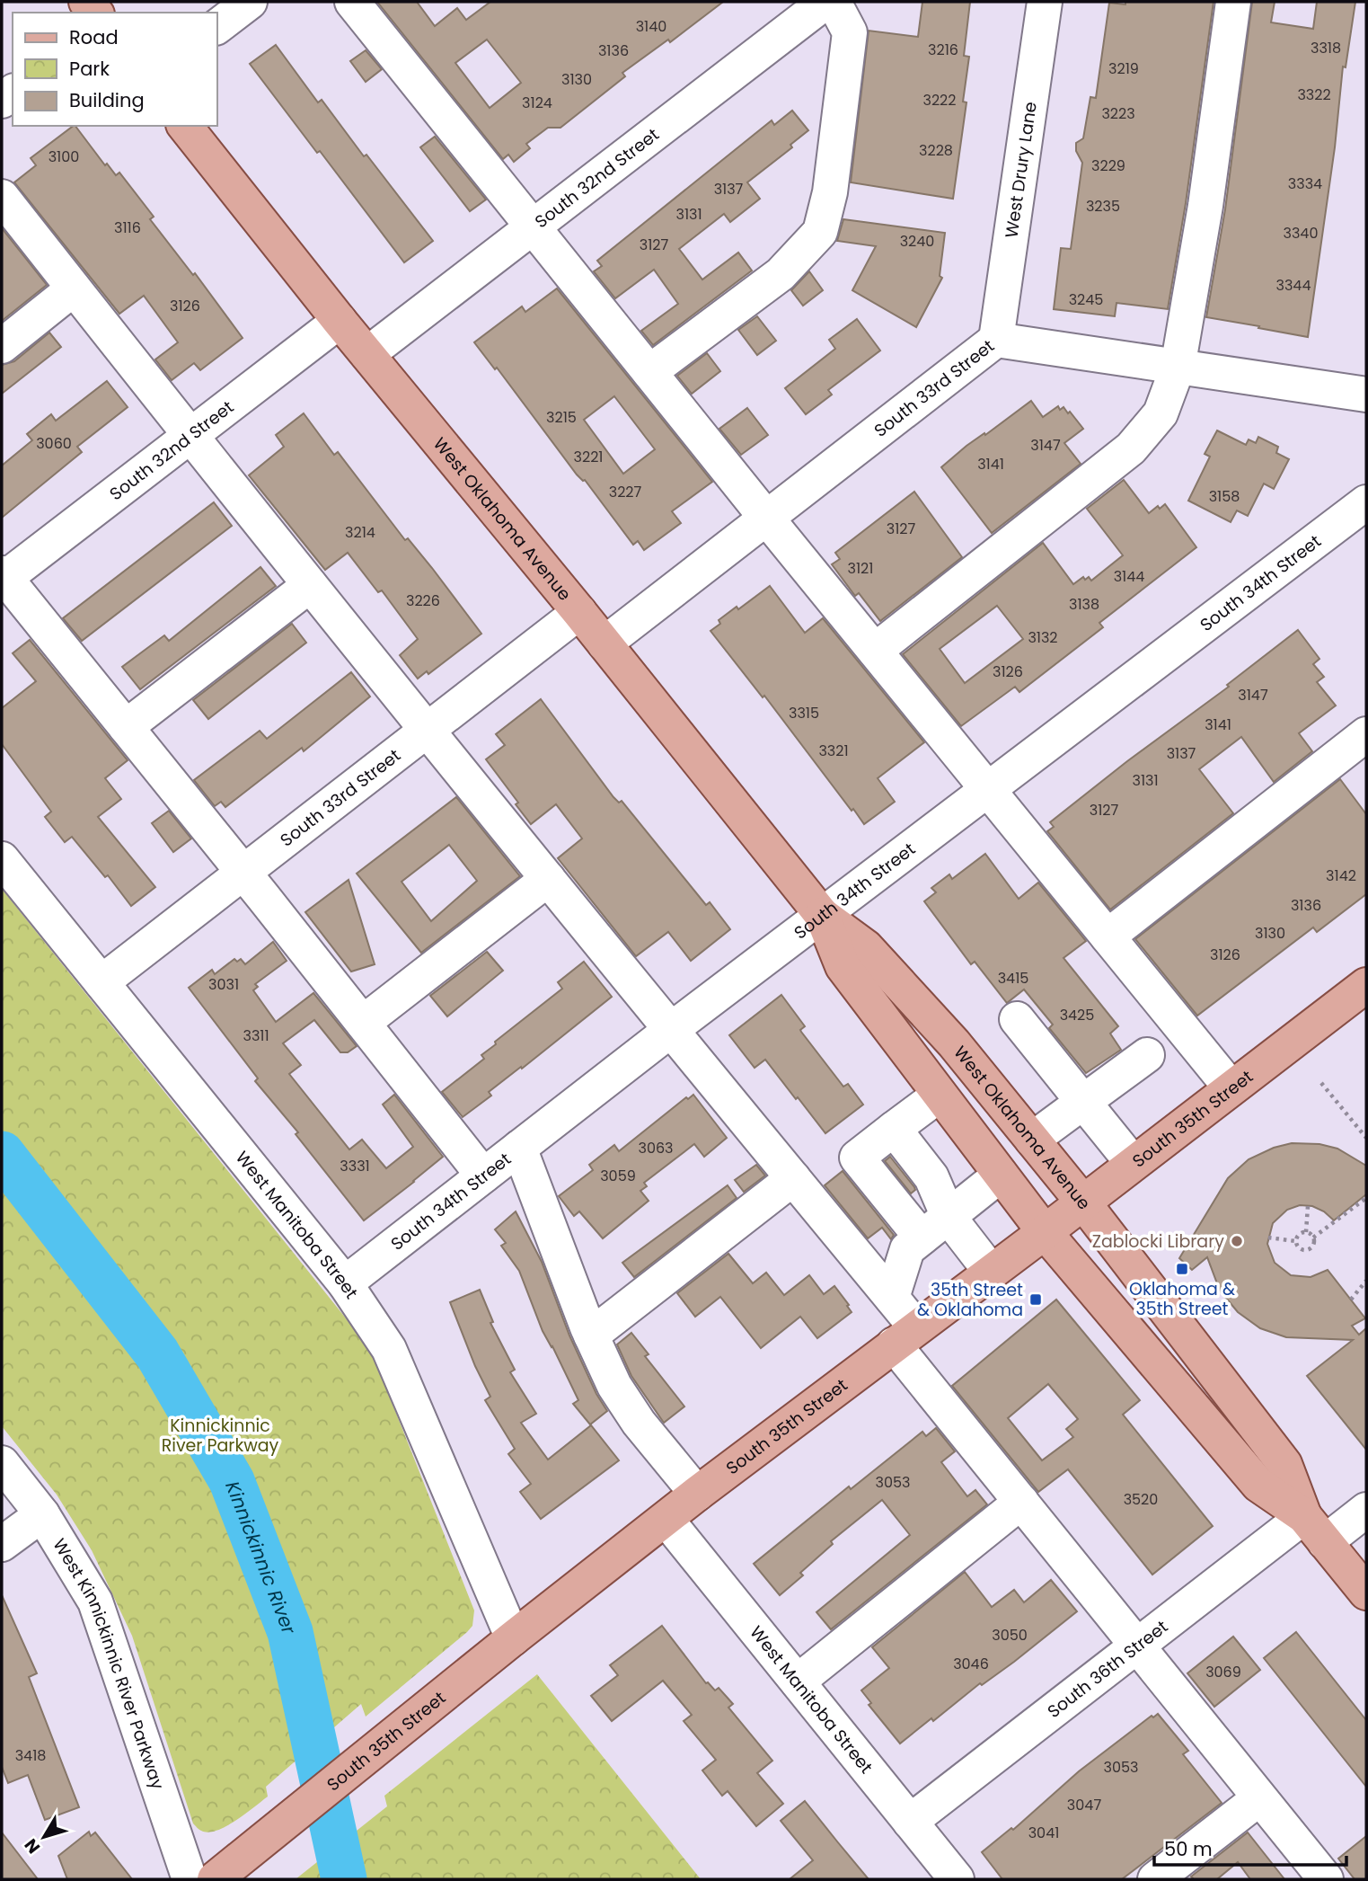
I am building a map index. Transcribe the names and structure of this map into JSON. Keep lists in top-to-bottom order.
{
  "streets": {
    "main road": ["West Oklahoma Avenue", "South 35th Street"],
    "street": [
      "West Drury Lane",
      "South 32nd Street",
      "South 33rd Street",
      "South 34th Street",
      "West Manitoba Street",
      "West Kinnickinnic River Parkway",
      "South 36th Street"
    ]
  },
  "crossings": [
    ["West Drury Lane", "South 33rd Street"],
    ["South 32nd Street", "West Oklahoma Avenue"],
    ["South 33rd Street", "West Oklahoma Avenue"],
    ["South 33rd Street", "West Manitoba Street"],
    ["West Oklahoma Avenue", "South 34th Street"],
    ["West Oklahoma Avenue", "South 35th Street"],
    ["West Oklahoma Avenue", "South 36th Street"],
    ["South 34th Street", "West Manitoba Street"],
    ["South 35th Street", "West Manitoba Street"],
    ["West Manitoba Street", "South 36th Street"]
  ],
  "water": ["Kinnickinnic River"],
  "parks": ["Kinnickinnic River Parkway"],
  "places": {
    "other": ["Zablocki Library"],
    "transit": ["Oklahoma & 35th Street", "35th Street & Oklahoma"]
  },
  "house_numbers": [
    "3140",
    "3318",
    "3216",
    "3136",
    "3219",
    "3130",
    "3322",
    "3222",
    "3124",
    "3223",
    "3228",
    "3100",
    "3229",
    "3334",
    "3137",
    "3235",
    "3131",
    "3116",
    "3340",
    "3240",
    "3127",
    "3344",
    "3245",
    "3126",
    "3215",
    "3060",
    "3147",
    "3221",
    "3141",
    "3227",
    "3158",
    "3127",
    "3214",
    "3121",
    "3144",
    "3226",
    "3138",
    "3132",
    "3126",
    "3147",
    "3315",
    "3141",
    "3321",
    "3137",
    "3131",
    "3127",
    "3142",
    "3136",
    "3130",
    "3126",
    "3415",
    "3031",
    "3425",
    "3311",
    "3063",
    "3331",
    "3059",
    "3053",
    "3520",
    "3050",
    "3046",
    "3069",
    "3418",
    "3053",
    "3047",
    "3041"
  ],
  "legend": ["Road", "Park", "Building"],
  "scale_bar": "50 m",
  "north": "bottom left"
}
